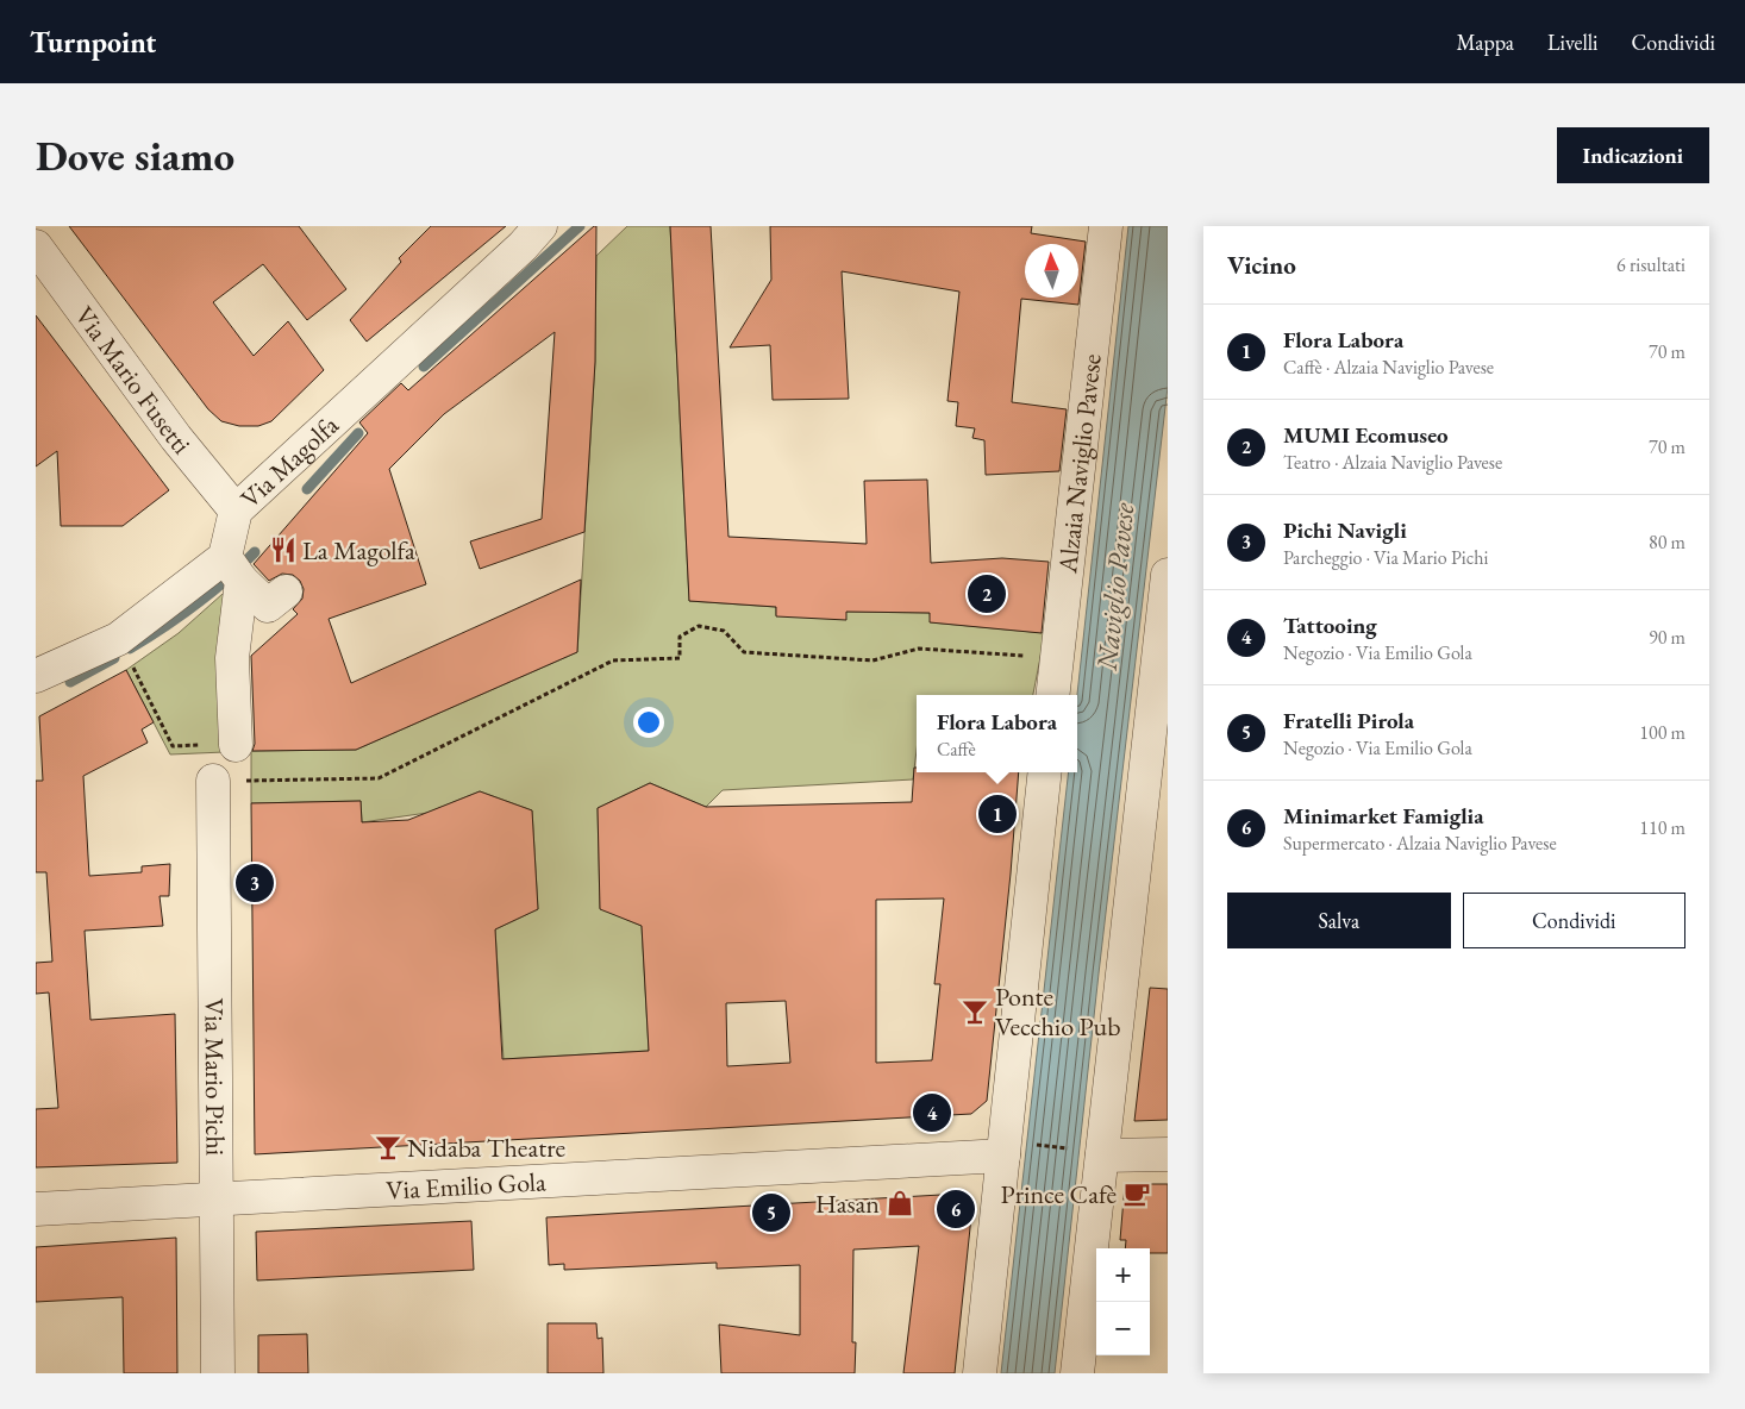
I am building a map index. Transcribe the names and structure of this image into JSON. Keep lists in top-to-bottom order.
{
  "streets": {
    "street": [
      "Via Mario Fusetti",
      "Via Magolfa",
      "Alzaia Naviglio Pavese",
      "Via Mario Pichi",
      "Via Emilio Gola"
    ]
  },
  "crossings": [
    ["Via Mario Fusetti", "Via Magolfa"],
    ["Via Mario Pichi", "Via Emilio Gola"]
  ],
  "water": ["Naviglio Pavese"],
  "places": {
    "restaurant": ["La Magolfa"],
    "bar": ["Ponte Vecchio Pub", "Nidaba Theatre"],
    "cafe": ["Prince Cafè"],
    "shop": ["Hasan"]
  },
  "north": "top",
  "page": {
    "header": "Turnpoint",
    "nav": ["Mappa", "Livelli", "Condividi"],
    "buttons": [
      "Indicazioni",
      ["Salva", "Condividi"]
    ],
    "title": "Dove siamo",
    "heading": ["Vicino", "6 risultati"],
    "list": [
      {
        "mark": "1",
        "name": "Flora Labora",
        "note": "Caffè · Alzaia Naviglio Pavese",
        "value": "70 m"
      },
      {
        "mark": "2",
        "name": "MUMI Ecomuseo",
        "note": "Teatro · Alzaia Naviglio Pavese",
        "value": "70 m"
      },
      {
        "mark": "3",
        "name": "Pichi Navigli",
        "note": "Parcheggio · Via Mario Pichi",
        "value": "80 m"
      },
      {
        "mark": "4",
        "name": "Tattooing",
        "note": "Negozio · Via Emilio Gola",
        "value": "90 m"
      },
      {
        "mark": "5",
        "name": "Fratelli Pirola",
        "note": "Negozio · Via Emilio Gola",
        "value": "100 m"
      },
      {
        "mark": "6",
        "name": "Minimarket Famiglia",
        "note": "Supermercato · Alzaia Naviglio Pavese",
        "value": "110 m"
      }
    ],
    "pins": [
      "2",
      "1",
      "3",
      "4",
      "6",
      "5"
    ],
    "popup": ["Flora Labora", "Caffè"],
    "map_buttons": ["+", "−"]
  }
}
